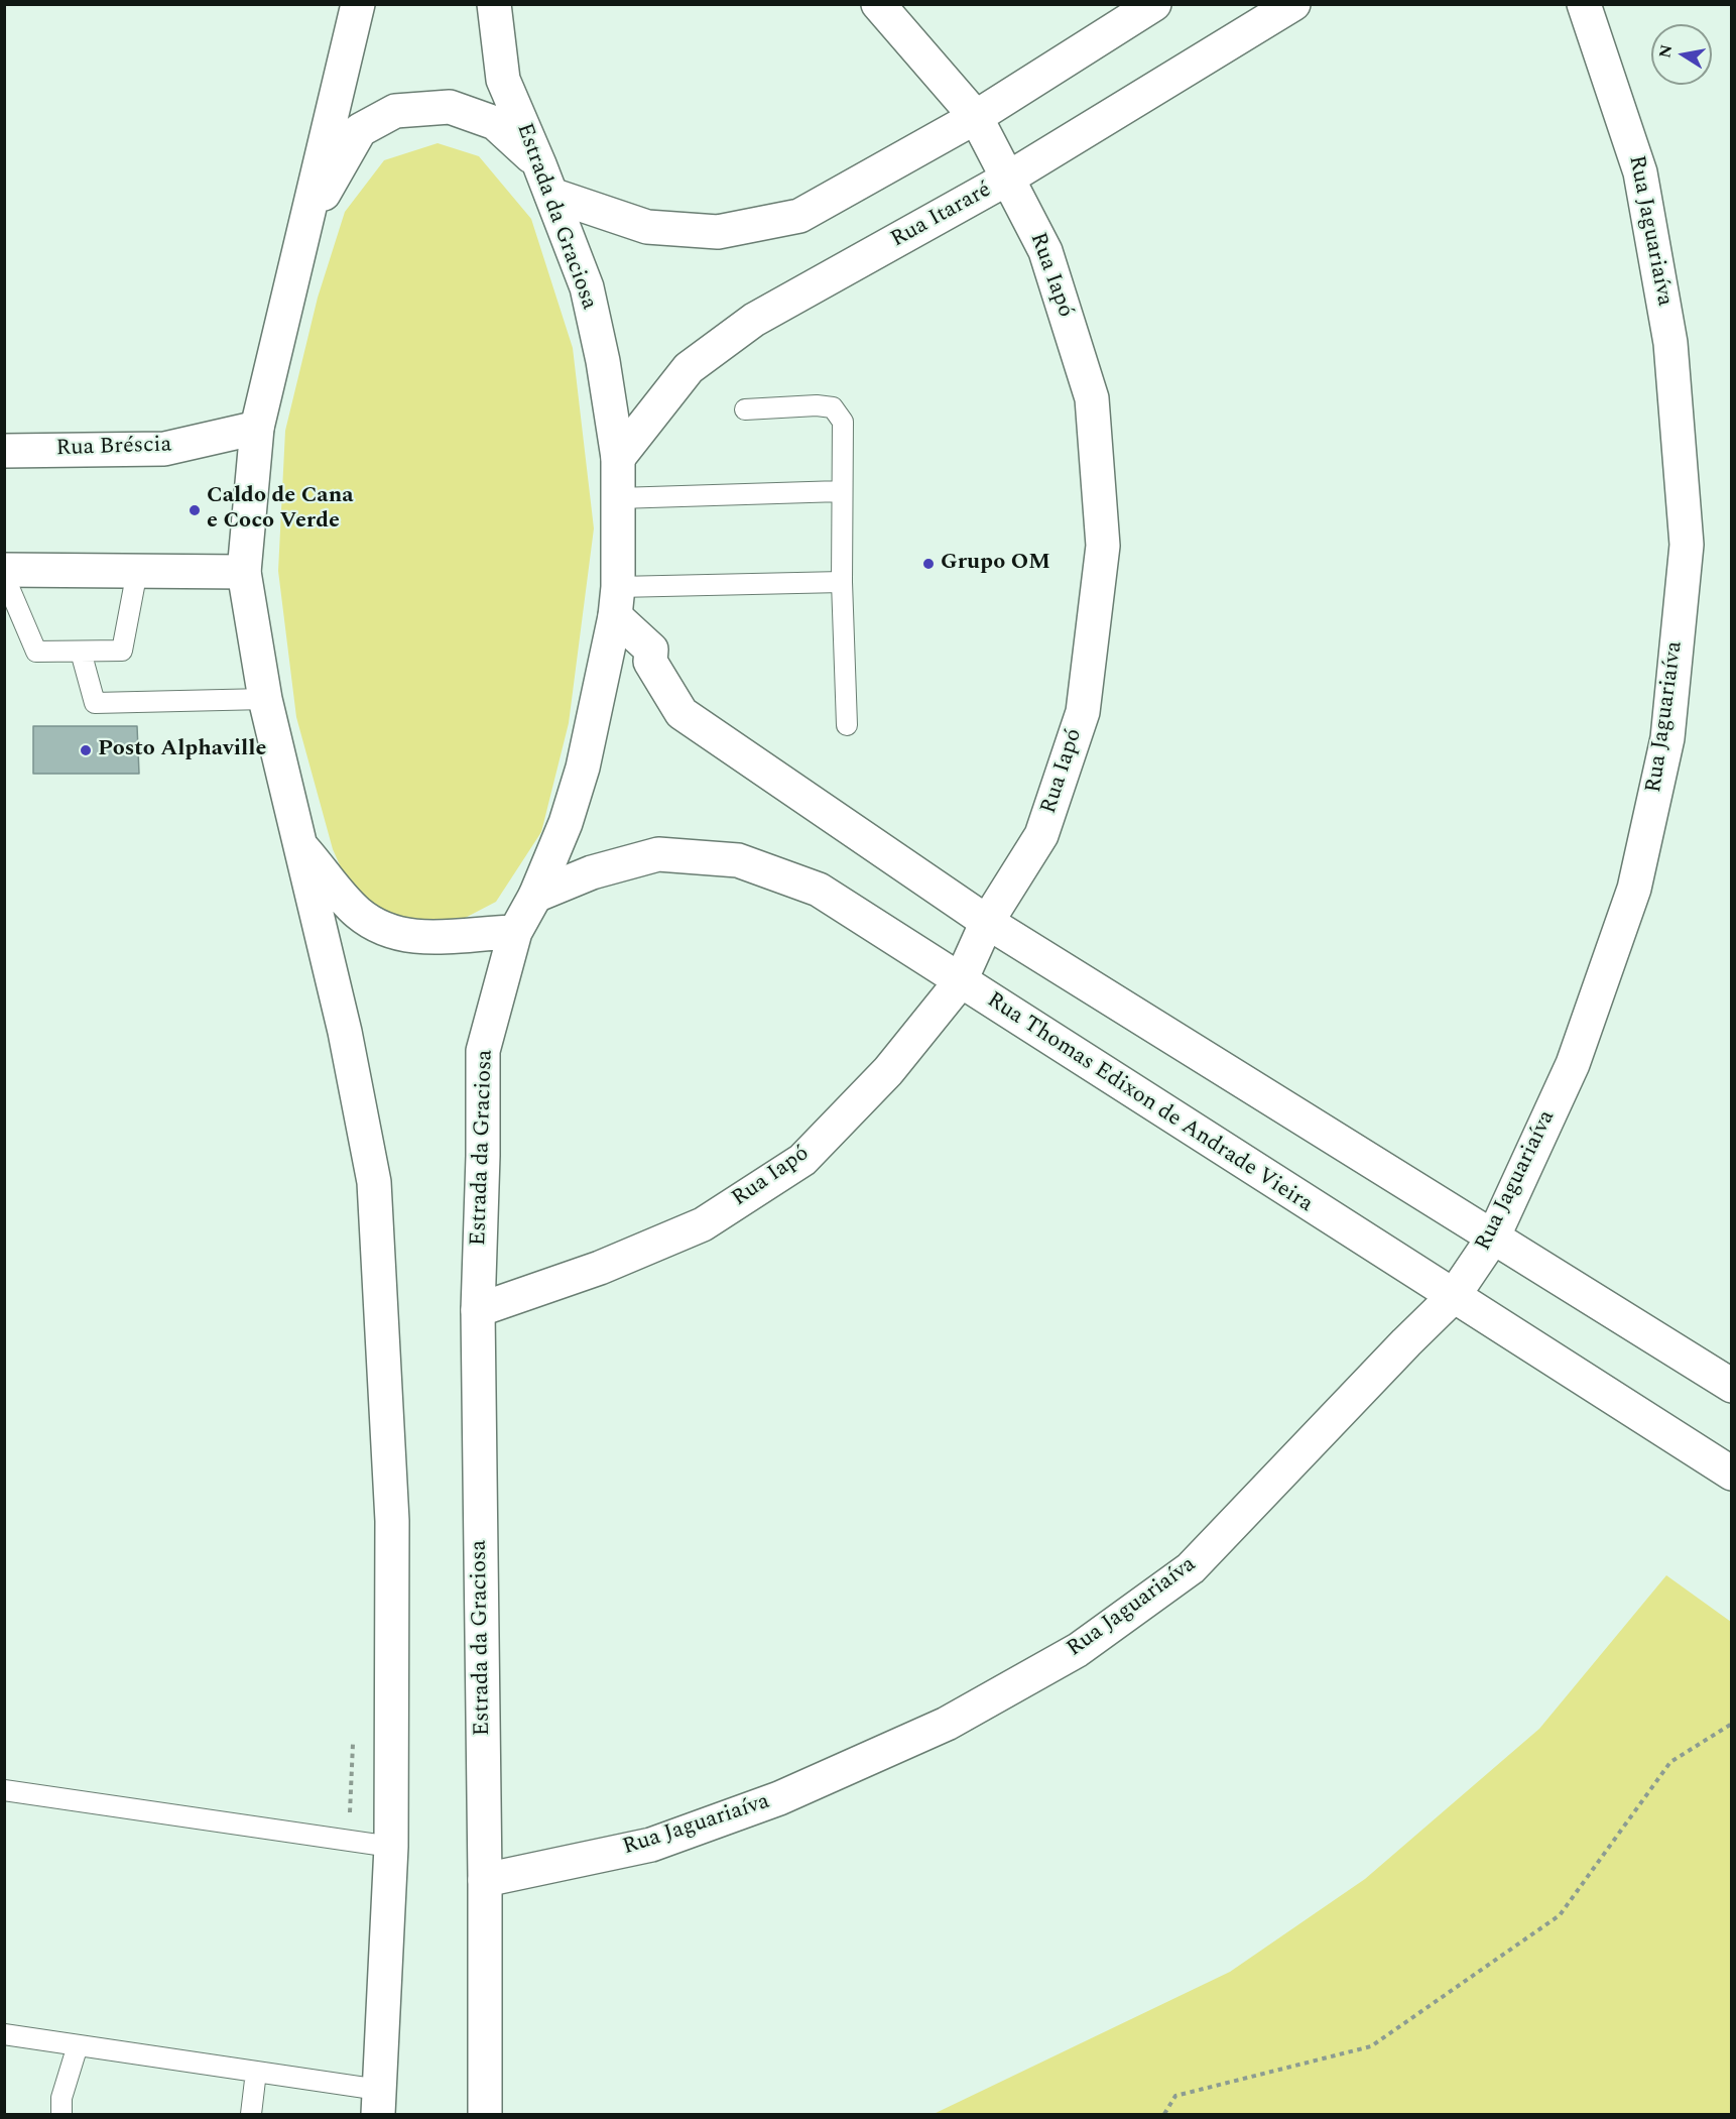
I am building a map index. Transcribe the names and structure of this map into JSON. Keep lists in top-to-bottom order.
{
  "streets": {
    "street": [
      "Rua Itararé",
      "Estrada da Graciosa",
      "Rua Jaguariaíva",
      "Rua Iapó",
      "Rua Bréscia",
      "Rua Thomas Edixon de Andrade Vieira"
    ]
  },
  "crossings": [
    ["Rua Itararé", "Estrada da Graciosa"],
    ["Rua Itararé", "Rua Iapó"],
    ["Estrada da Graciosa", "Rua Jaguariaíva"],
    ["Estrada da Graciosa", "Rua Iapó"],
    ["Estrada da Graciosa", "Rua Thomas Edixon de Andrade Vieira"],
    ["Rua Jaguariaíva", "Rua Thomas Edixon de Andrade Vieira"],
    ["Rua Iapó", "Rua Thomas Edixon de Andrade Vieira"]
  ],
  "places": ["Caldo de Cana e Coco Verde", "Grupo OM", "Posto Alphaville"],
  "north": "left"
}
